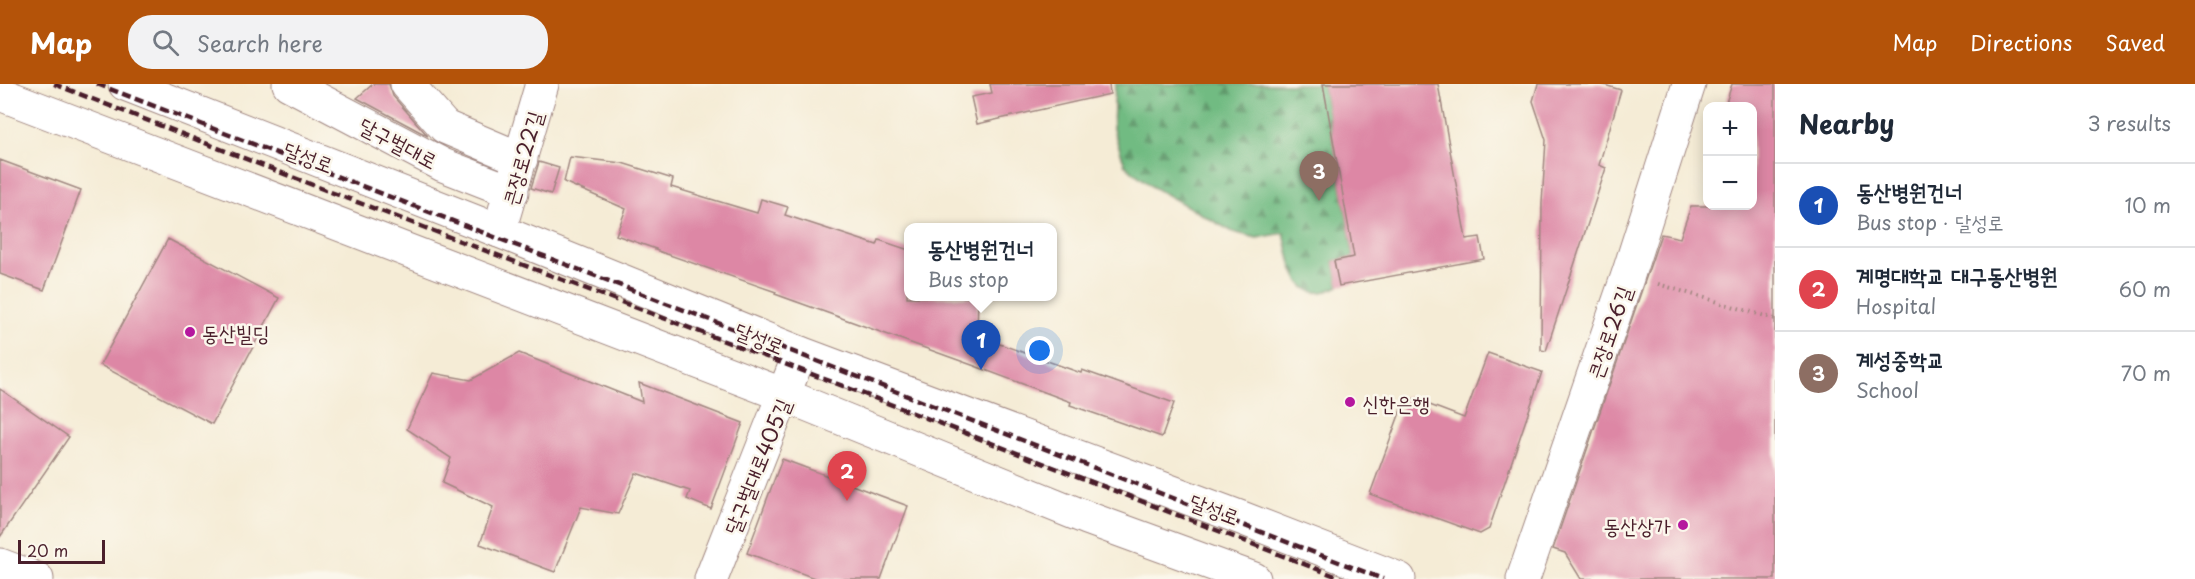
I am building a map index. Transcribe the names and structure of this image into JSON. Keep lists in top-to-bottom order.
{
  "streets": {
    "main road": [
      "달구벌대로",
      "달성로",
      "큰장로22길",
      "큰장로26길",
      "달구벌대로405길"
    ]
  },
  "crossings": [
    ["달구벌대로", "큰장로22길"],
    ["달성로", "큰장로22길"],
    ["달성로", "달구벌대로405길"]
  ],
  "places": ["동산빌딩", "신한은행", "동산상가"],
  "scale_bar": "20 m",
  "page": {
    "header": "Map",
    "search": "Search here",
    "nav": ["Map", "Directions", "Saved"],
    "heading": ["Nearby", "3 results"],
    "map_buttons": ["+", "−"],
    "pins": ["3", "1", "2"],
    "list": [
      {
        "mark": "1",
        "name": "동산병원건너",
        "note": "Bus stop · 달성로",
        "value": "10 m"
      },
      {
        "mark": "2",
        "name": "계명대학교 대구동산병원",
        "note": "Hospital",
        "value": "60 m"
      },
      {
        "mark": "3",
        "name": "계성중학교",
        "note": "School",
        "value": "70 m"
      }
    ],
    "popup": ["동산병원건너", "Bus stop"],
    "scale": "20 m"
  }
}
